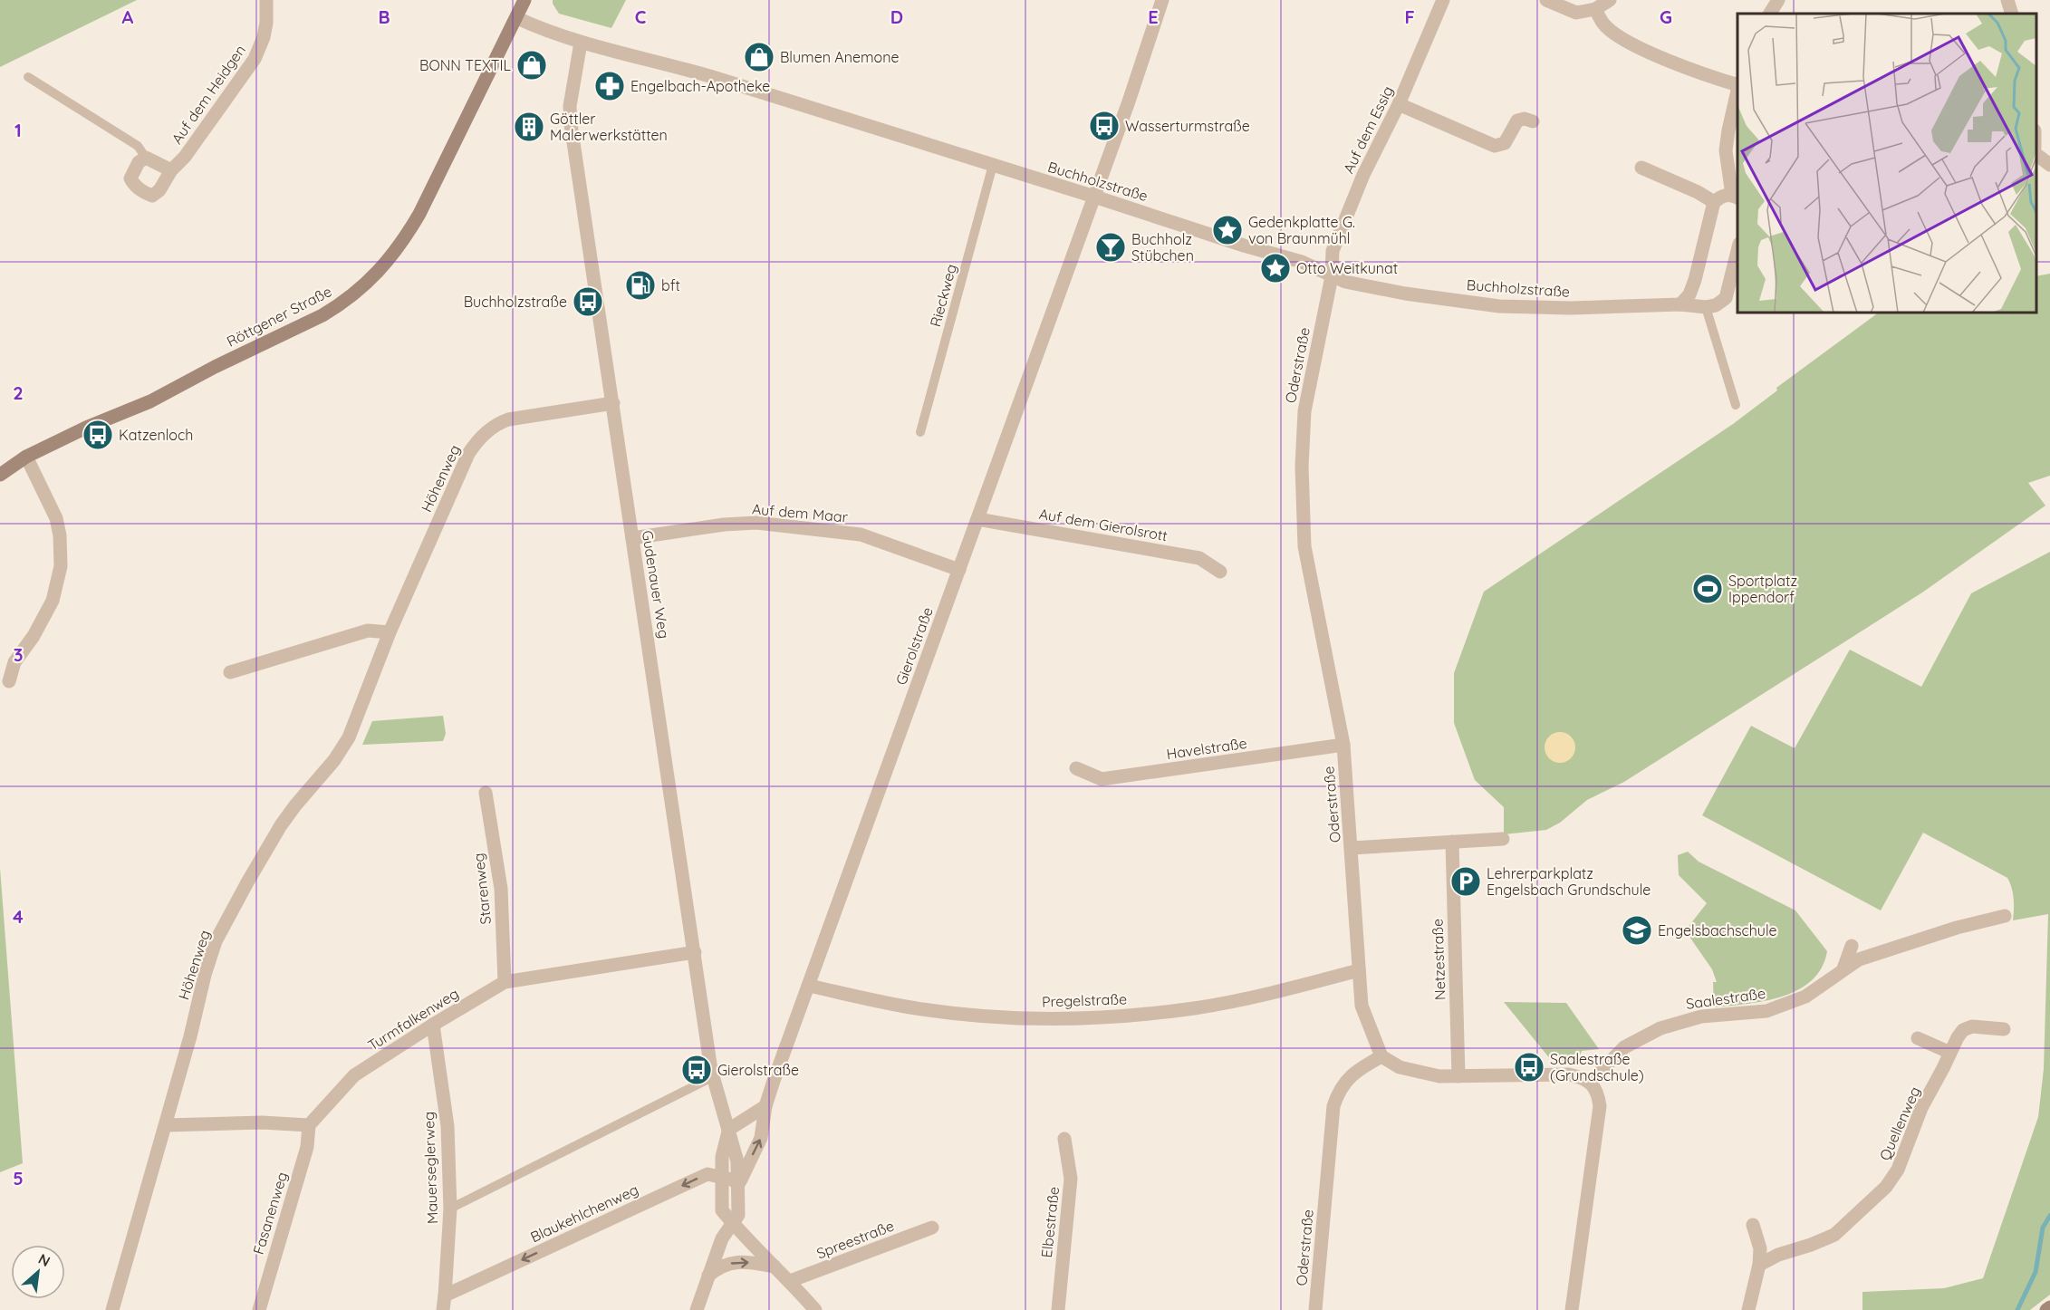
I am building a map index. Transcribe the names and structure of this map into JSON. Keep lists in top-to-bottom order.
{
  "streets": {
    "street": [
      "Auf dem Heidgen",
      "Auf dem Essig",
      "Buchholzstraße",
      "Röttgener Straße",
      "Oderstraße",
      "Höhenweg",
      "Auf dem Maar",
      "Auf dem Gierolsrott",
      "Gudenauer Weg",
      "Gierolstraße",
      "Havelstraße",
      "Starenweg",
      "Netzestraße",
      "Saalestraße",
      "Pregelstraße",
      "Turmfalkenweg",
      "Quellenweg",
      "Mauerseglerweg",
      "Fasanenweg",
      "Blaukehlchenweg",
      "Elbestraße",
      "Spreestraße"
    ],
    "lane": ["Rieckweg"]
  },
  "crossings": [
    ["Auf dem Essig", "Buchholzstraße"],
    ["Auf dem Essig", "Oderstraße"],
    ["Buchholzstraße", "Rieckweg"],
    ["Buchholzstraße", "Röttgener Straße"],
    ["Buchholzstraße", "Oderstraße"],
    ["Buchholzstraße", "Gudenauer Weg"],
    ["Buchholzstraße", "Gierolstraße"],
    ["Oderstraße", "Havelstraße"],
    ["Oderstraße", "Pregelstraße"],
    ["Höhenweg", "Gudenauer Weg"],
    ["Auf dem Maar", "Gudenauer Weg"],
    ["Auf dem Maar", "Gierolstraße"],
    ["Auf dem Gierolsrott", "Gierolstraße"],
    ["Gudenauer Weg", "Gierolstraße"],
    ["Gudenauer Weg", "Turmfalkenweg"],
    ["Gierolstraße", "Pregelstraße"],
    ["Starenweg", "Turmfalkenweg"],
    ["Turmfalkenweg", "Mauerseglerweg"],
    ["Turmfalkenweg", "Fasanenweg"],
    ["Mauerseglerweg", "Blaukehlchenweg"]
  ],
  "one_way": ["Blaukehlchenweg"],
  "places": {
    "shop": ["Blumen Anemone", "BONN TEXTIL"],
    "pharmacy": ["Engelbach-Apotheke"],
    "bus stop": [
      "Wasserturmstraße",
      "Buchholzstraße",
      "Katzenloch",
      "Saalestraße (Grundschule)",
      "Gierolstraße"
    ],
    "building": ["Göttler Malerwerkstätten"],
    "place": ["Gedenkplatte G. von Braunmühl", "Otto Weitkunat"],
    "bar": ["Buchholz Stübchen"],
    "fuel station": ["bft"],
    "sports": ["Sportplatz Ippendorf"],
    "parking": ["Lehrerparkplatz Engelsbach Grundschule"],
    "school or university": ["Engelsbachschule"]
  },
  "north": "top right",
  "grid": {
    "columns": [
      "A",
      "B",
      "C",
      "D",
      "E",
      "F",
      "G"
    ],
    "rows": [
      "1",
      "2",
      "3",
      "4",
      "5"
    ]
  }
}
